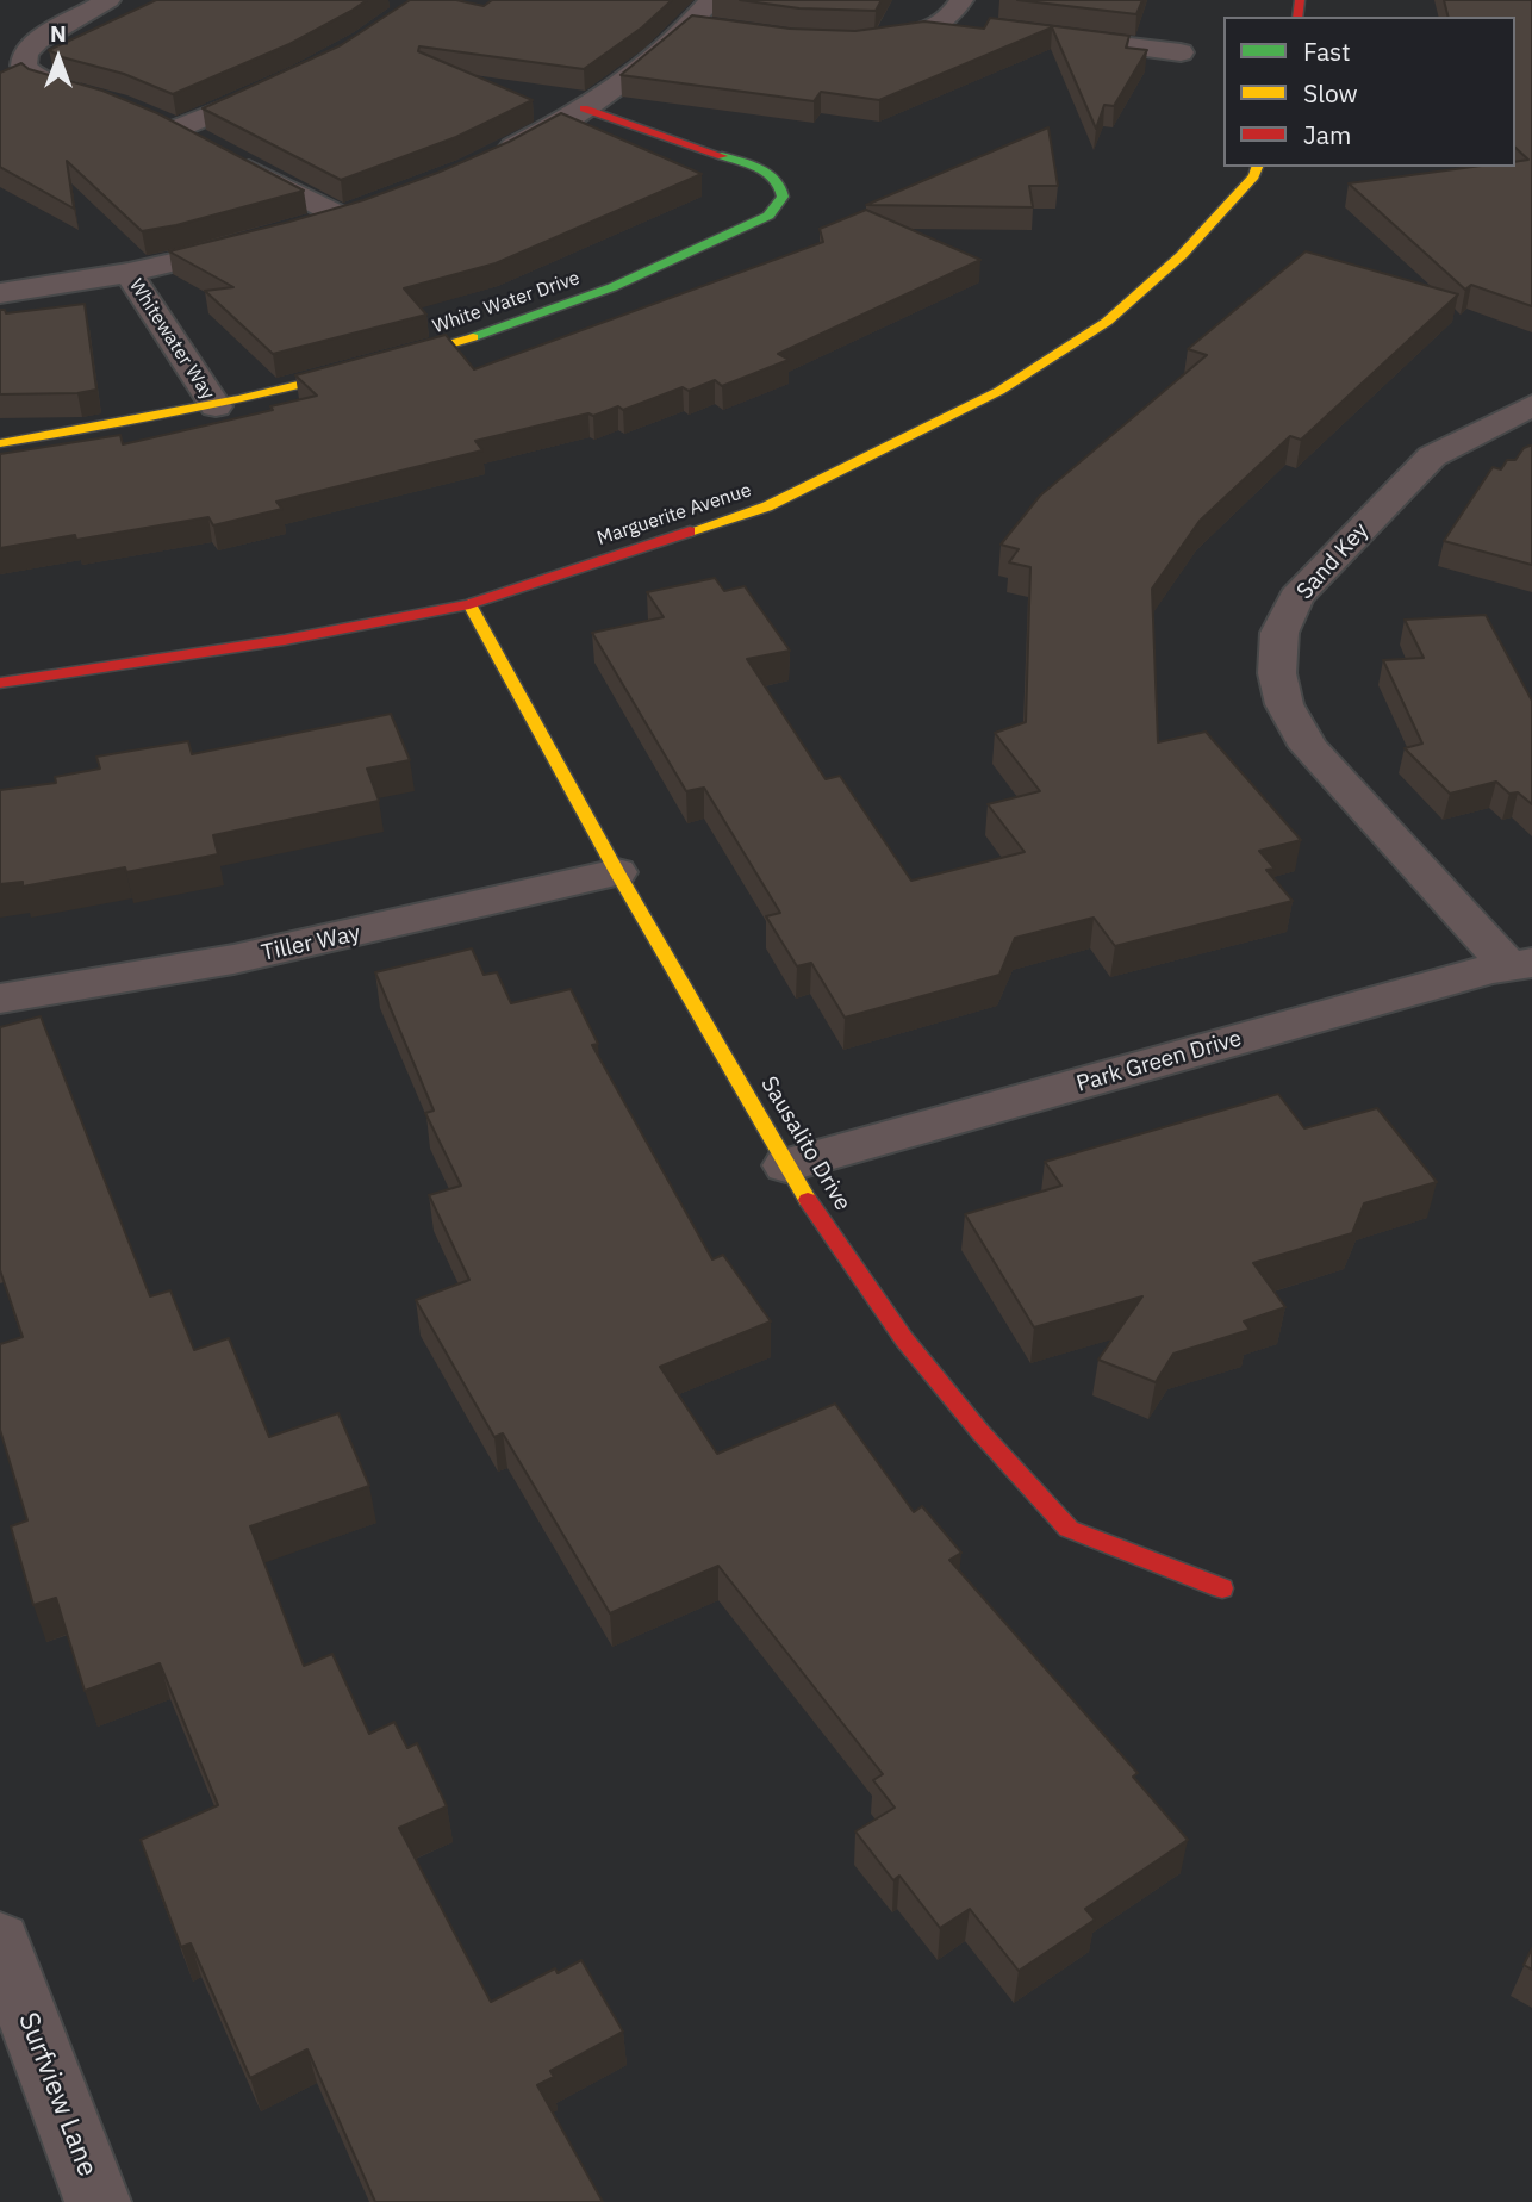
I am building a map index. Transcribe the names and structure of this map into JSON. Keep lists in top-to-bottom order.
{
  "streets": {
    "street": [
      "White Water Drive",
      "Whitewater Way",
      "Marguerite Avenue",
      "Sand Key",
      "Tiller Way",
      "Park Green Drive",
      "Sausalito Drive",
      "Surfview Lane"
    ]
  },
  "crossings": [
    ["White Water Drive", "Whitewater Way"],
    ["Marguerite Avenue", "Sausalito Drive"],
    ["Sand Key", "Park Green Drive"],
    ["Tiller Way", "Sausalito Drive"],
    ["Park Green Drive", "Sausalito Drive"]
  ],
  "legend": ["Fast", "Slow", "Jam"],
  "north": "top"
}
